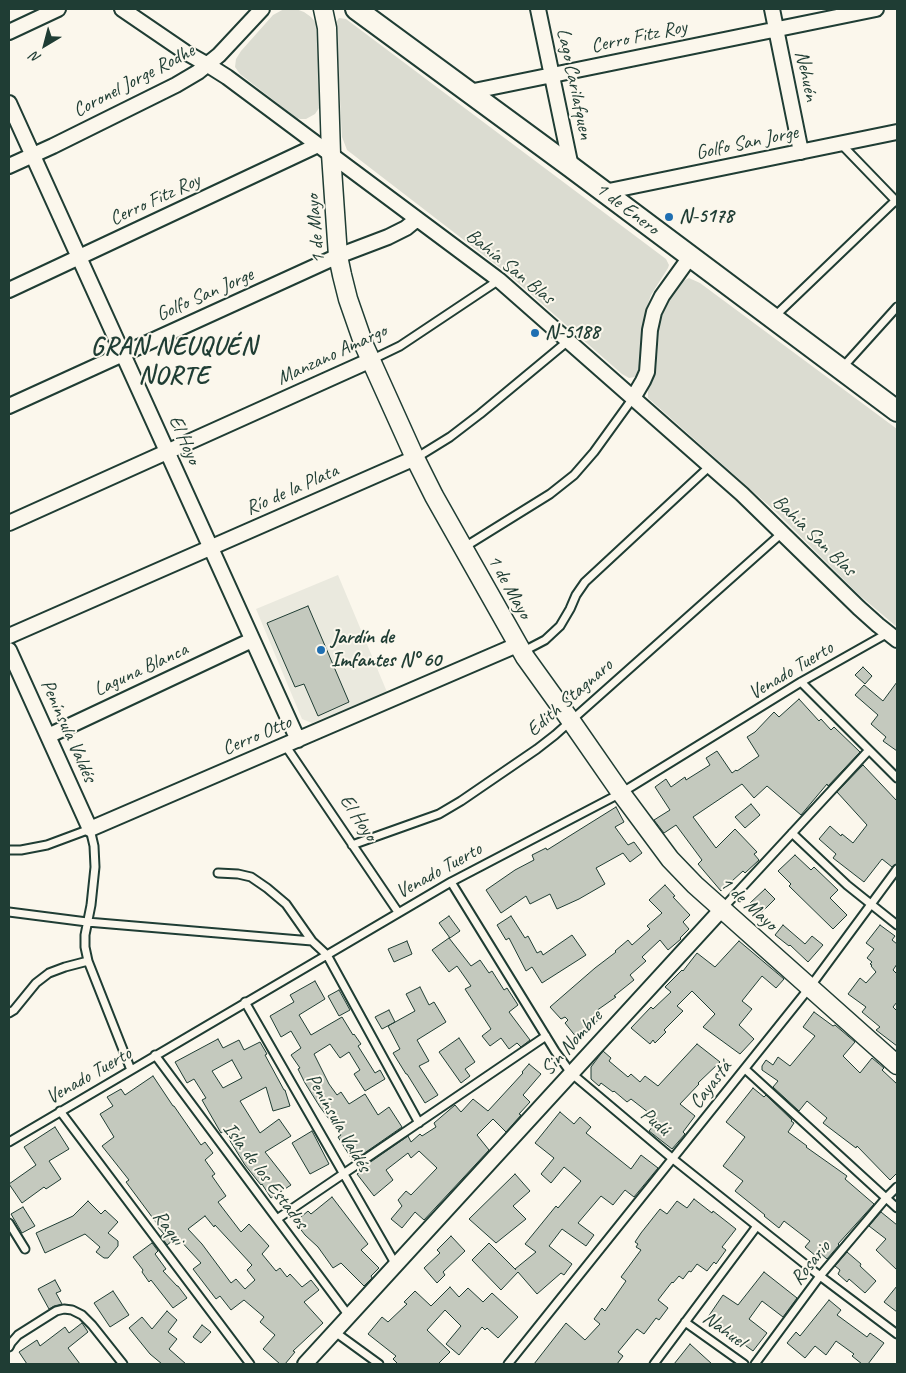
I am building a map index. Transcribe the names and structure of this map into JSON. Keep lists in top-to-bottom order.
{
  "streets": {
    "main road": ["1 de Enero"],
    "street": [
      "Cerro Fitz Roy",
      "Nehuén",
      "Coronel Jorge Rodhe",
      "Lago Carilafquen",
      "Golfo San Jorge",
      "1 de Mayo",
      "Bahía San Blas",
      "Manzano Amargo",
      "El Hoyo",
      "Río de la Plata",
      "Laguna Blanca",
      "Península Valdés",
      "Cerro Otto",
      "Sin Nombre"
    ],
    "lane": [
      "Venado Tuerto",
      "Edith Stagnaro",
      "Cayastá",
      "Pudú",
      "Isla de los Estados",
      "Raqui",
      "Rosario",
      "Nahuel"
    ]
  },
  "crossings": [
    ["Cerro Fitz Roy", "Nehuén"],
    ["Cerro Fitz Roy", "Lago Carilafquen"],
    ["Cerro Fitz Roy", "1 de Enero"],
    ["Cerro Fitz Roy", "1 de Mayo"],
    ["Cerro Fitz Roy", "Bahía San Blas"],
    ["Cerro Fitz Roy", "El Hoyo"],
    ["Nehuén", "Golfo San Jorge"],
    ["Coronel Jorge Rodhe", "Bahía San Blas"],
    ["Coronel Jorge Rodhe", "El Hoyo"],
    ["Lago Carilafquen", "1 de Enero"],
    ["Golfo San Jorge", "1 de Enero"],
    ["Golfo San Jorge", "1 de Mayo"],
    ["Golfo San Jorge", "Bahía San Blas"],
    ["Golfo San Jorge", "El Hoyo"],
    ["1 de Mayo", "Bahía San Blas"],
    ["1 de Mayo", "Manzano Amargo"],
    ["1 de Mayo", "Río de la Plata"],
    ["1 de Mayo", "Venado Tuerto"],
    ["1 de Mayo", "Edith Stagnaro"],
    ["1 de Mayo", "Cerro Otto"],
    ["1 de Mayo", "Sin Nombre"],
    ["1 de Mayo", "Cayastá"],
    ["Bahía San Blas", "Manzano Amargo"],
    ["Bahía San Blas", "Río de la Plata"],
    ["Bahía San Blas", "Venado Tuerto"],
    ["Bahía San Blas", "Edith Stagnaro"],
    ["Manzano Amargo", "El Hoyo"],
    ["El Hoyo", "Río de la Plata"],
    ["El Hoyo", "Laguna Blanca"],
    ["El Hoyo", "Venado Tuerto"],
    ["El Hoyo", "Edith Stagnaro"],
    ["El Hoyo", "Cerro Otto"],
    ["Laguna Blanca", "Península Valdés"],
    ["Venado Tuerto", "Península Valdés"],
    ["Venado Tuerto", "Pudú"],
    ["Venado Tuerto", "Isla de los Estados"],
    ["Venado Tuerto", "Raqui"],
    ["Península Valdés", "Cerro Otto"],
    ["Península Valdés", "Sin Nombre"],
    ["Sin Nombre", "Pudú"],
    ["Sin Nombre", "Isla de los Estados"],
    ["Cayastá", "Pudú"],
    ["Pudú", "Rosario"]
  ],
  "districts": ["GRAN NEUQUÉN NORTE"],
  "places": ["N-5178", "N-5188", "Jardín de Imfantes N° 60"],
  "north": "bottom left"
}
